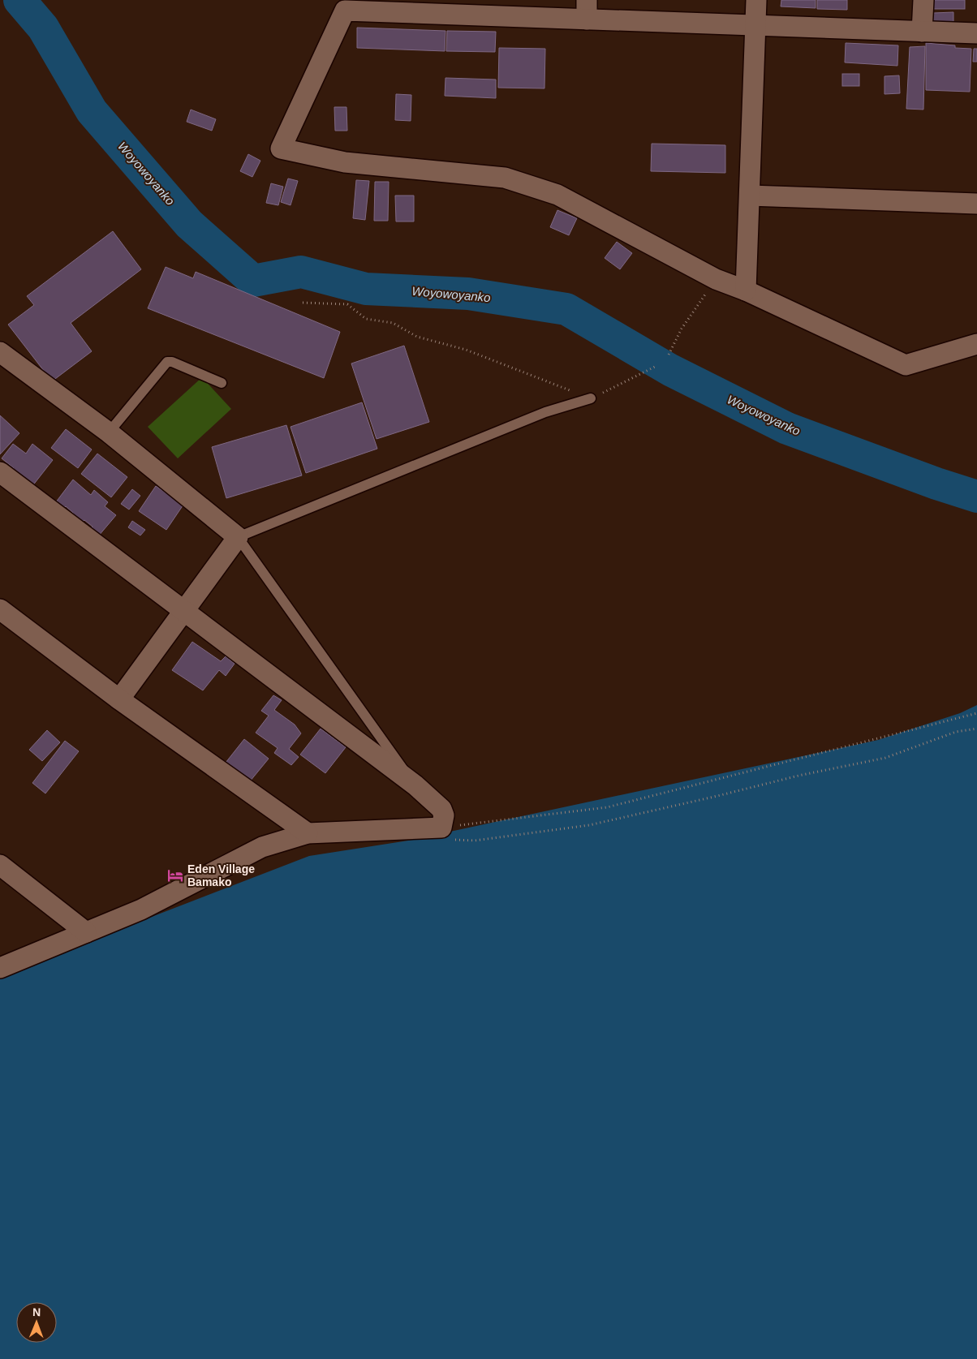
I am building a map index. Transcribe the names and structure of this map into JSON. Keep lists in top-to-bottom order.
{
  "water": ["Woyowoyanko"],
  "places": {
    "hotel": ["Eden Village Bamako"]
  },
  "north": "top"
}
